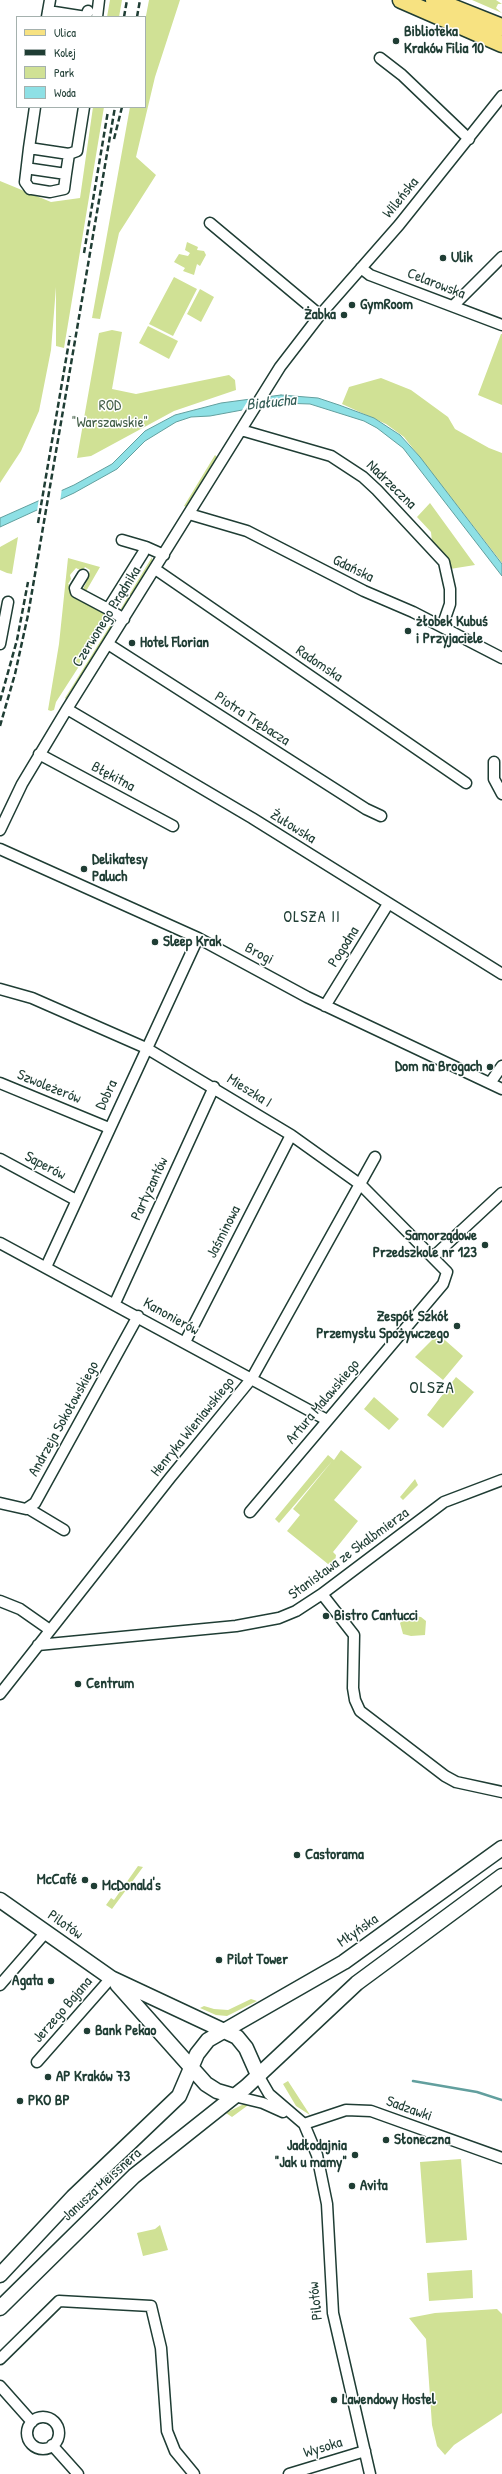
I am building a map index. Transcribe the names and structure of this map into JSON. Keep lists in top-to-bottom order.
{
  "streets": {
    "main road": ["Pilotów", "Młyńska", "Janusza Meissnera"],
    "street": [
      "Wileńska",
      "Celarowska",
      "Nadrzeczna",
      "Gdańska",
      "Czerwonego Prądnika",
      "Radomska",
      "Piotra Trębacza",
      "Błękitna",
      "Żułowska",
      "Pogodna",
      "Brogi",
      "Szwoleżerów",
      "Mieszka I",
      "Dobra",
      "Saperów",
      "Partyzantów",
      "Jaśminowa",
      "Kanonierów",
      "Artura Malawskiego",
      "Andrzeja Sokołowskiego",
      "Henryka Wieniawskiego",
      "Stanisława ze Skalbmierza",
      "Jerzego Bajana",
      "Sadzawki",
      "Wysoka"
    ]
  },
  "crossings": [
    ["Wileńska", "Celarowska"],
    ["Wileńska", "Nadrzeczna"],
    ["Wileńska", "Czerwonego Prądnika"],
    ["Nadrzeczna", "Gdańska"],
    ["Nadrzeczna", "Czerwonego Prądnika"],
    ["Gdańska", "Czerwonego Prądnika"],
    ["Czerwonego Prądnika", "Radomska"],
    ["Czerwonego Prądnika", "Piotra Trębacza"],
    ["Czerwonego Prądnika", "Błękitna"],
    ["Czerwonego Prądnika", "Żułowska"],
    ["Żułowska", "Pogodna"],
    ["Pogodna", "Brogi"],
    ["Brogi", "Dobra"],
    ["Szwoleżerów", "Dobra"],
    ["Mieszka I", "Dobra"],
    ["Mieszka I", "Partyzantów"],
    ["Mieszka I", "Jaśminowa"],
    ["Mieszka I", "Artura Malawskiego"],
    ["Mieszka I", "Henryka Wieniawskiego"],
    ["Dobra", "Saperów"],
    ["Dobra", "Kanonierów"],
    ["Partyzantów", "Kanonierów"],
    ["Jaśminowa", "Kanonierów"],
    ["Kanonierów", "Artura Malawskiego"],
    ["Kanonierów", "Andrzeja Sokołowskiego"],
    ["Kanonierów", "Henryka Wieniawskiego"],
    ["Henryka Wieniawskiego", "Stanisława ze Skalbmierza"],
    ["Pilotów", "Młyńska"],
    ["Pilotów", "Jerzego Bajana"],
    ["Pilotów", "Sadzawki"],
    ["Pilotów", "Janusza Meissnera"],
    ["Pilotów", "Wysoka"],
    ["Młyńska", "Janusza Meissnera"]
  ],
  "districts": ["OLSZA II", "OLSZA"],
  "water": ["Białucha"],
  "parks": ["ROD \"Warszawskie\""],
  "places": [
    "Biblioteka Kraków Filia 10",
    "Ulik",
    "GymRoom",
    "Żabka",
    "żłobek Kubuś i Przyjaciele",
    "Hotel Florian",
    "Delikatesy Paluch",
    "Sleep Krak",
    "Dom na Brogach",
    "Samorządowe Przedszkole nr 123",
    "Zespół Szkół Przemysłu Spożywczego",
    "Bistro Cantucci",
    "Centrum",
    "Castorama",
    "McCafé",
    "McDonald's",
    "Pilot Tower",
    "Agata",
    "Bank Pekao",
    "AP Kraków 73",
    "PKO BP",
    "Słoneczna",
    "Jadłodajnia \"Jak u mamy\"",
    "Avita",
    "Lawendowy Hostel"
  ],
  "legend": [
    "Ulica",
    "Kolej",
    "Park",
    "Woda"
  ]
}
